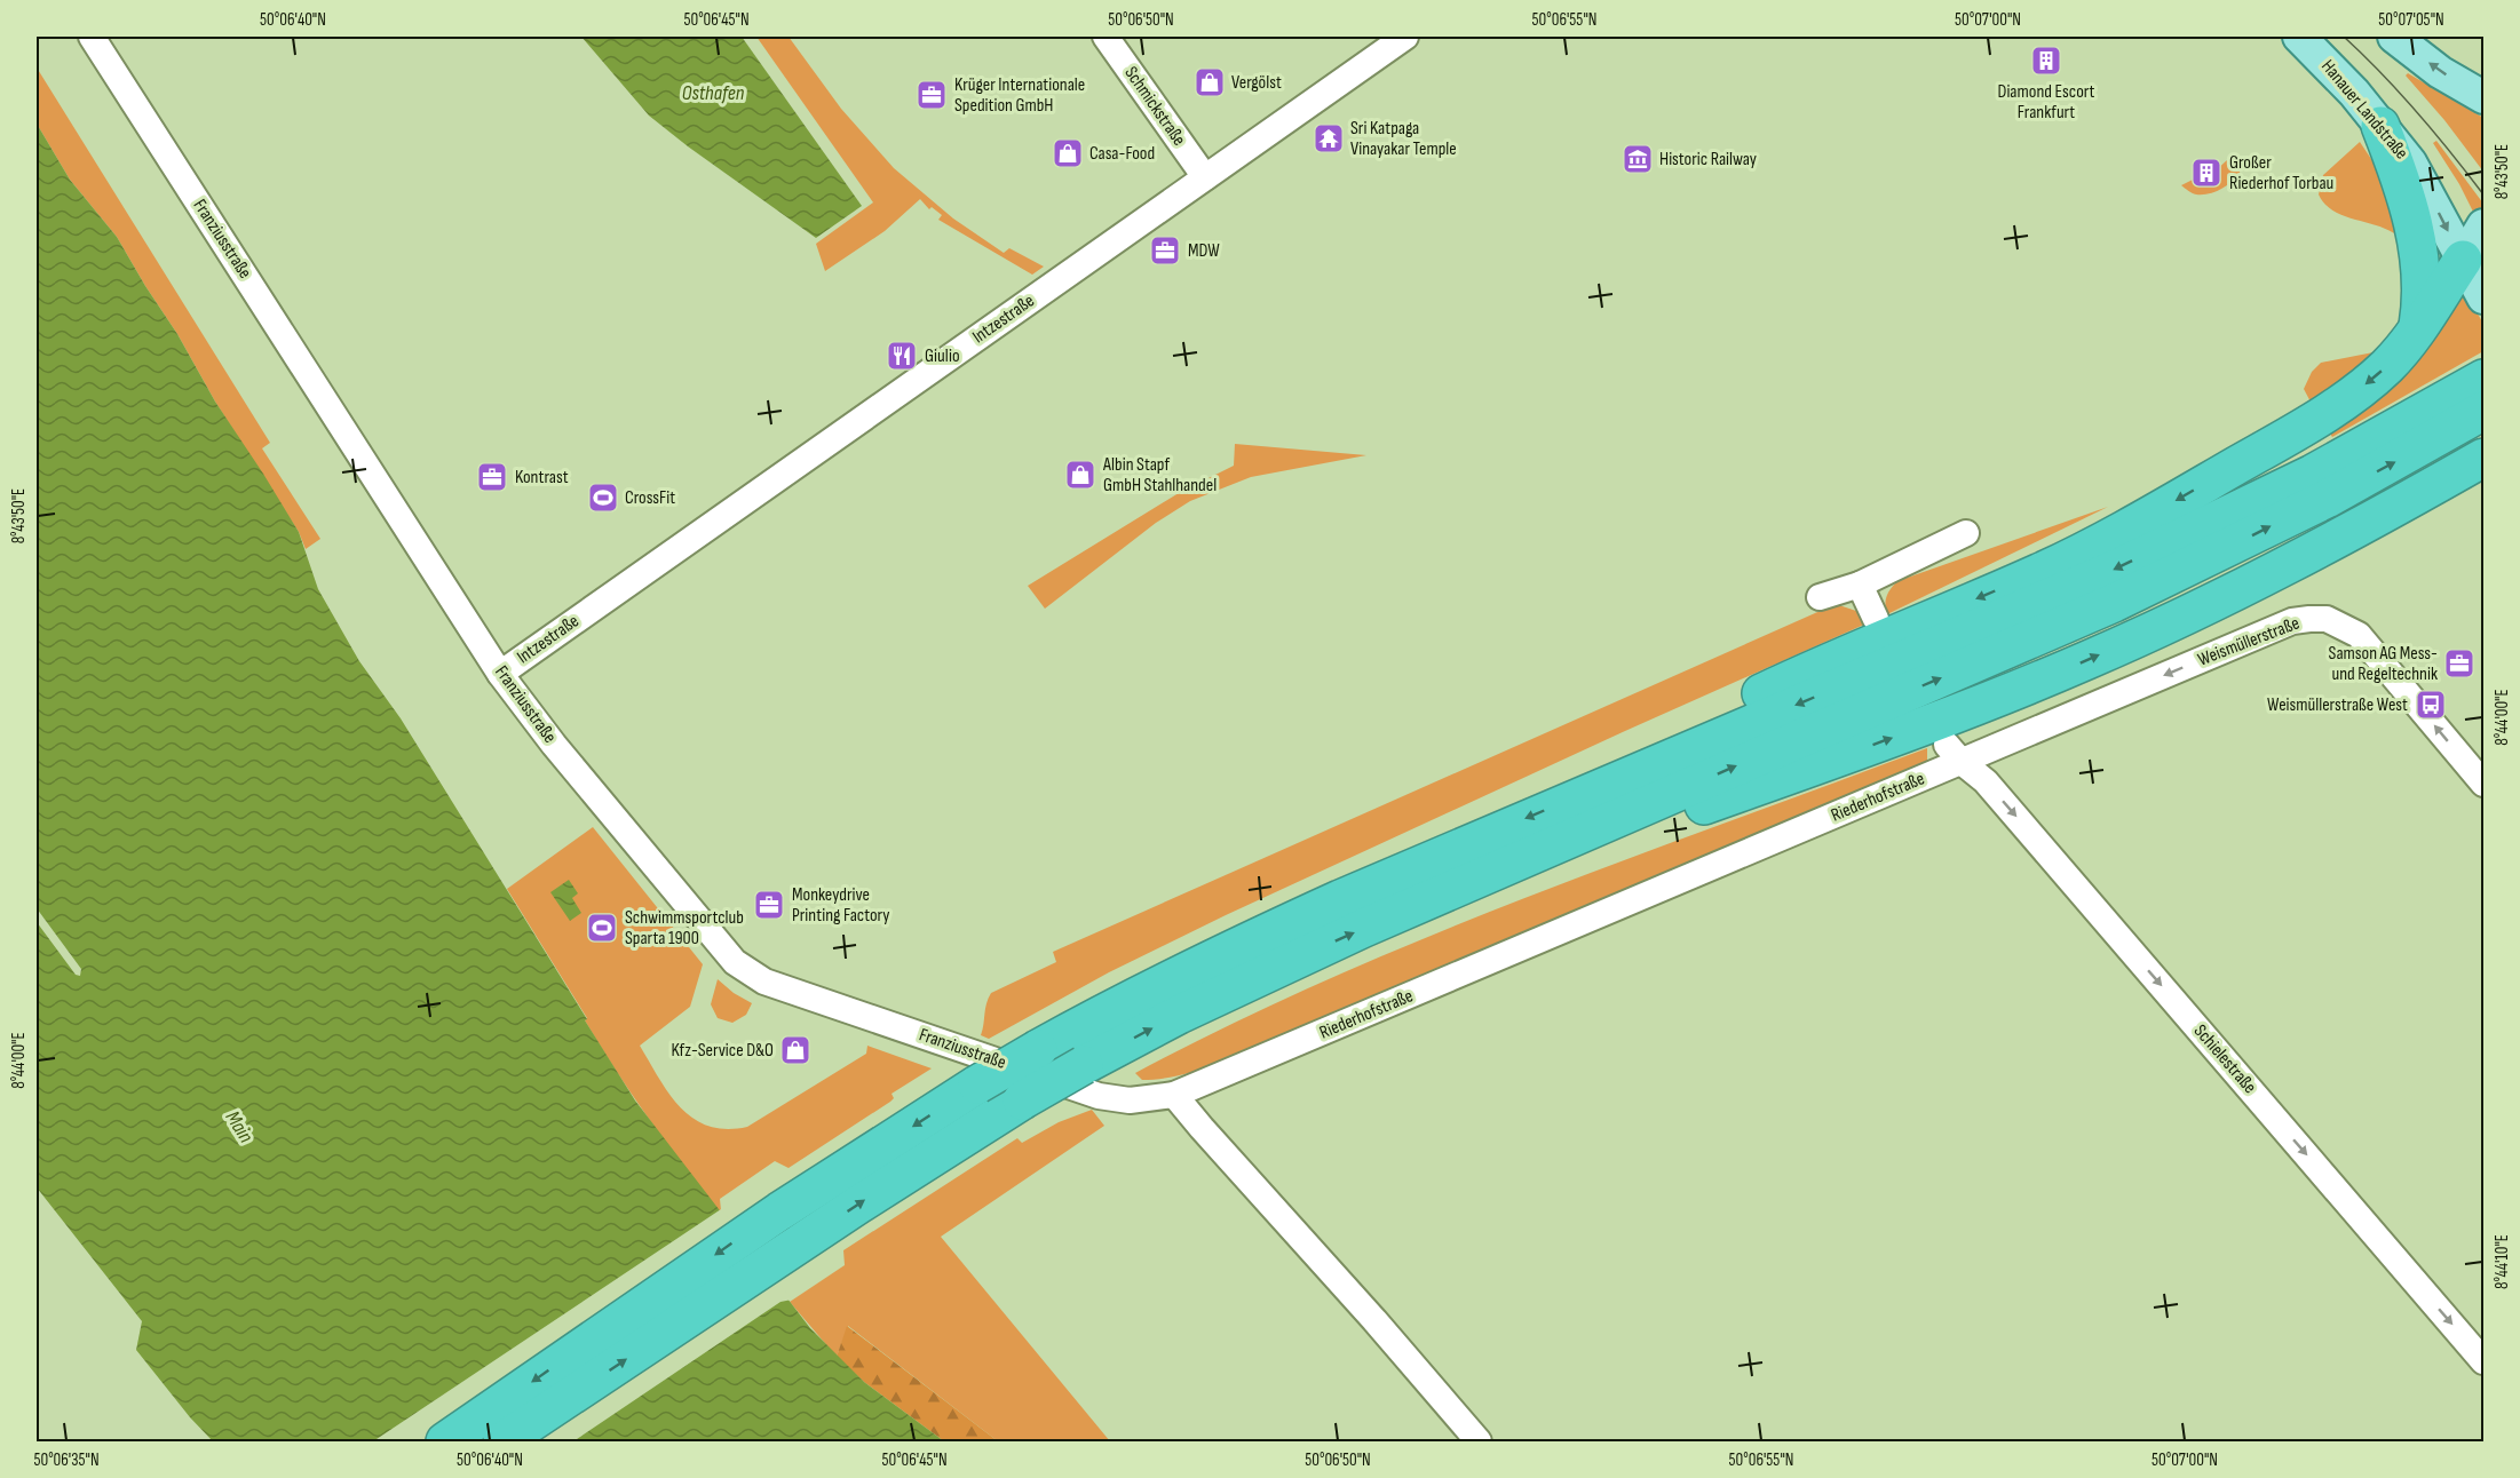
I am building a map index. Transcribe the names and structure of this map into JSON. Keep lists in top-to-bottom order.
{
  "streets": {
    "main road": ["Hanauer Landstraße"],
    "street": [
      "Schmickstraße",
      "Franziusstraße",
      "Intzestraße",
      "Weismüllerstraße",
      "Riederhofstraße",
      "Schielestraße"
    ]
  },
  "crossings": [
    ["Schmickstraße", "Intzestraße"],
    ["Franziusstraße", "Intzestraße"],
    ["Franziusstraße", "Riederhofstraße"],
    ["Weismüllerstraße", "Riederhofstraße"],
    ["Weismüllerstraße", "Schielestraße"],
    ["Riederhofstraße", "Schielestraße"]
  ],
  "one_way": ["Hanauer Landstraße", "Weismüllerstraße", "Schielestraße"],
  "water": ["Osthafen", "Main"],
  "places": {
    "building": ["Diamond Escort Frankfurt", "Großer Riederhof Torbau"],
    "shop": [
      "Vergölst",
      "Casa-Food",
      "Albin Stapf GmbH Stahlhandel",
      "Kfz-Service D&O"
    ],
    "office": [
      "Krüger Internationale Spedition GmbH",
      "MDW",
      "Kontrast",
      "Samson AG Mess- und Regeltechnik",
      "Monkeydrive Printing Factory"
    ],
    "temple": ["Sri Katpaga Vinayakar Temple"],
    "museum": ["Historic Railway"],
    "restaurant": ["Giulio"],
    "sports": ["CrossFit", "Schwimmsportclub Sparta 1900"],
    "bus stop": ["Weismüllerstraße West"]
  },
  "coordinates": [
    "50°06'40\"N",
    "50°06'45\"N",
    "50°06'50\"N",
    "50°06'55\"N",
    "50°07'00\"N",
    "50°07'05\"N",
    "8°43'50\"E",
    "8°44'00\"E",
    "8°44'10\"E",
    "50°06'35\"N"
  ]
}
